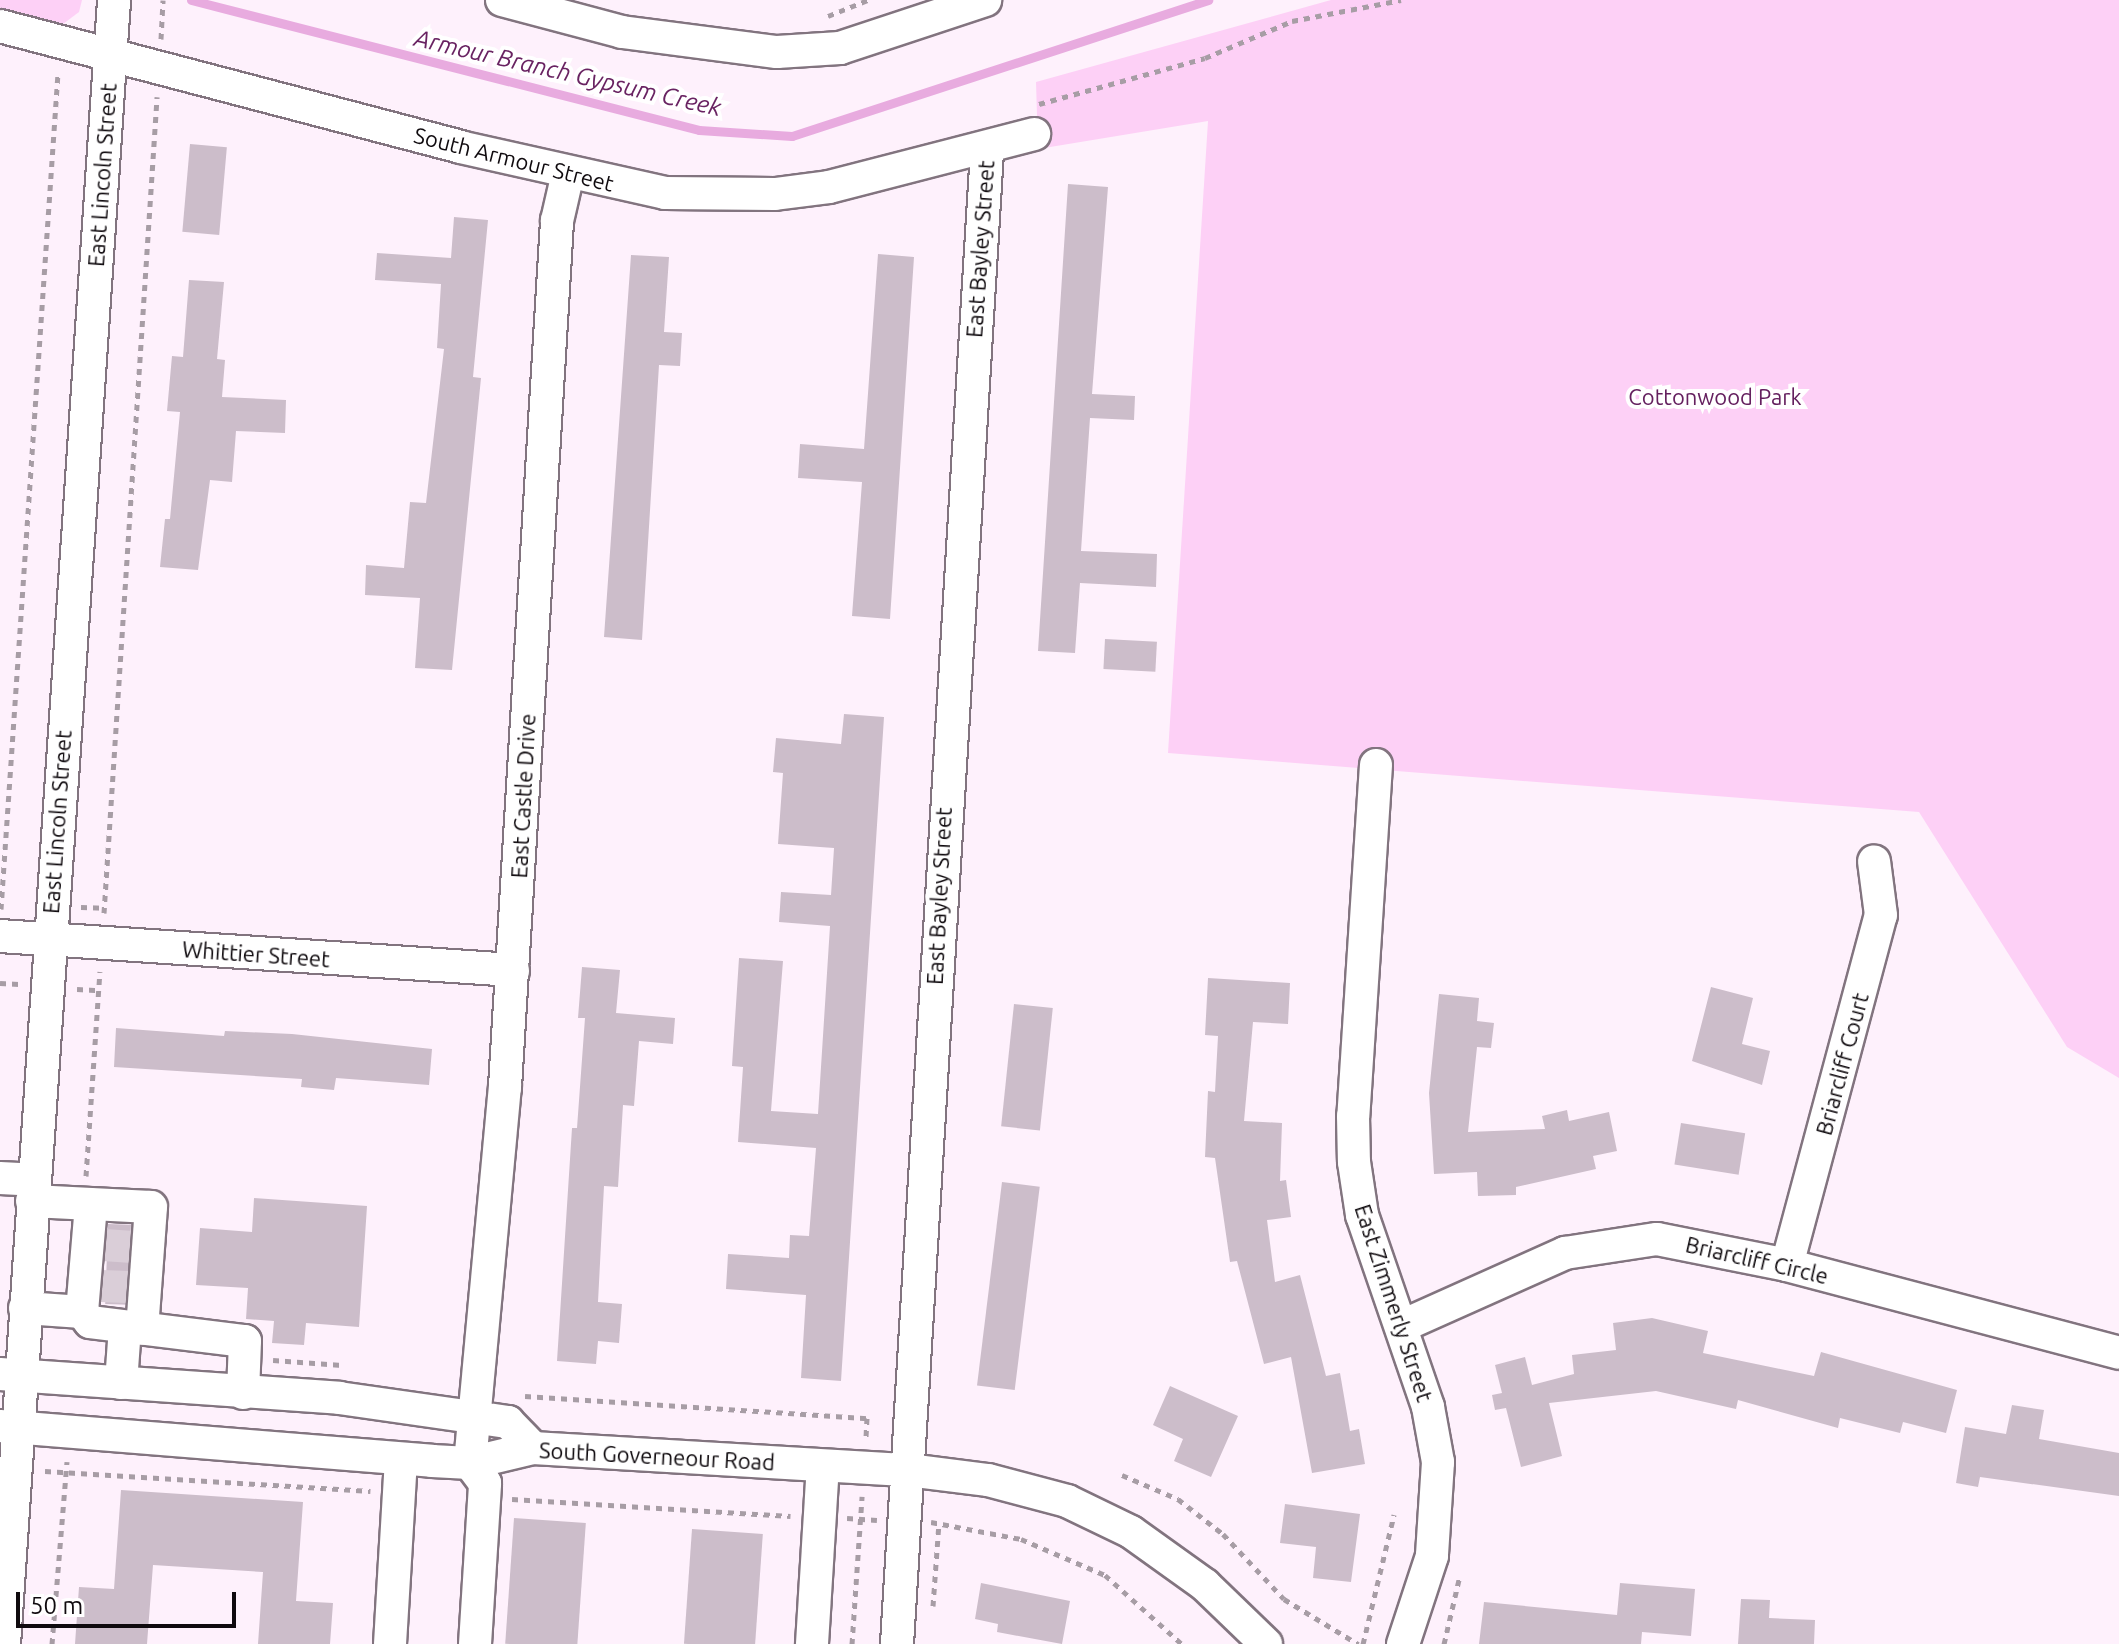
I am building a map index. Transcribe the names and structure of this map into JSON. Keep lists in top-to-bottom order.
{
  "streets": {
    "street": [
      "South Armour Street",
      "East Lincoln Street",
      "East Bayley Street",
      "East Castle Drive",
      "Whittier Street",
      "Briarcliff Court",
      "Briarcliff Circle",
      "East Zimmerly Street",
      "South Governeour Road"
    ]
  },
  "crossings": [
    ["South Armour Street", "East Lincoln Street"],
    ["South Armour Street", "East Bayley Street"],
    ["South Armour Street", "East Castle Drive"],
    ["East Lincoln Street", "Whittier Street"],
    ["East Lincoln Street", "South Governeour Road"],
    ["East Bayley Street", "South Governeour Road"],
    ["East Castle Drive", "Whittier Street"],
    ["East Castle Drive", "South Governeour Road"],
    ["Briarcliff Court", "Briarcliff Circle"],
    ["Briarcliff Circle", "East Zimmerly Street"]
  ],
  "water": ["Armour Branch Gypsum Creek"],
  "parks": ["Cottonwood Park"],
  "scale_bar": "50 m"
}
